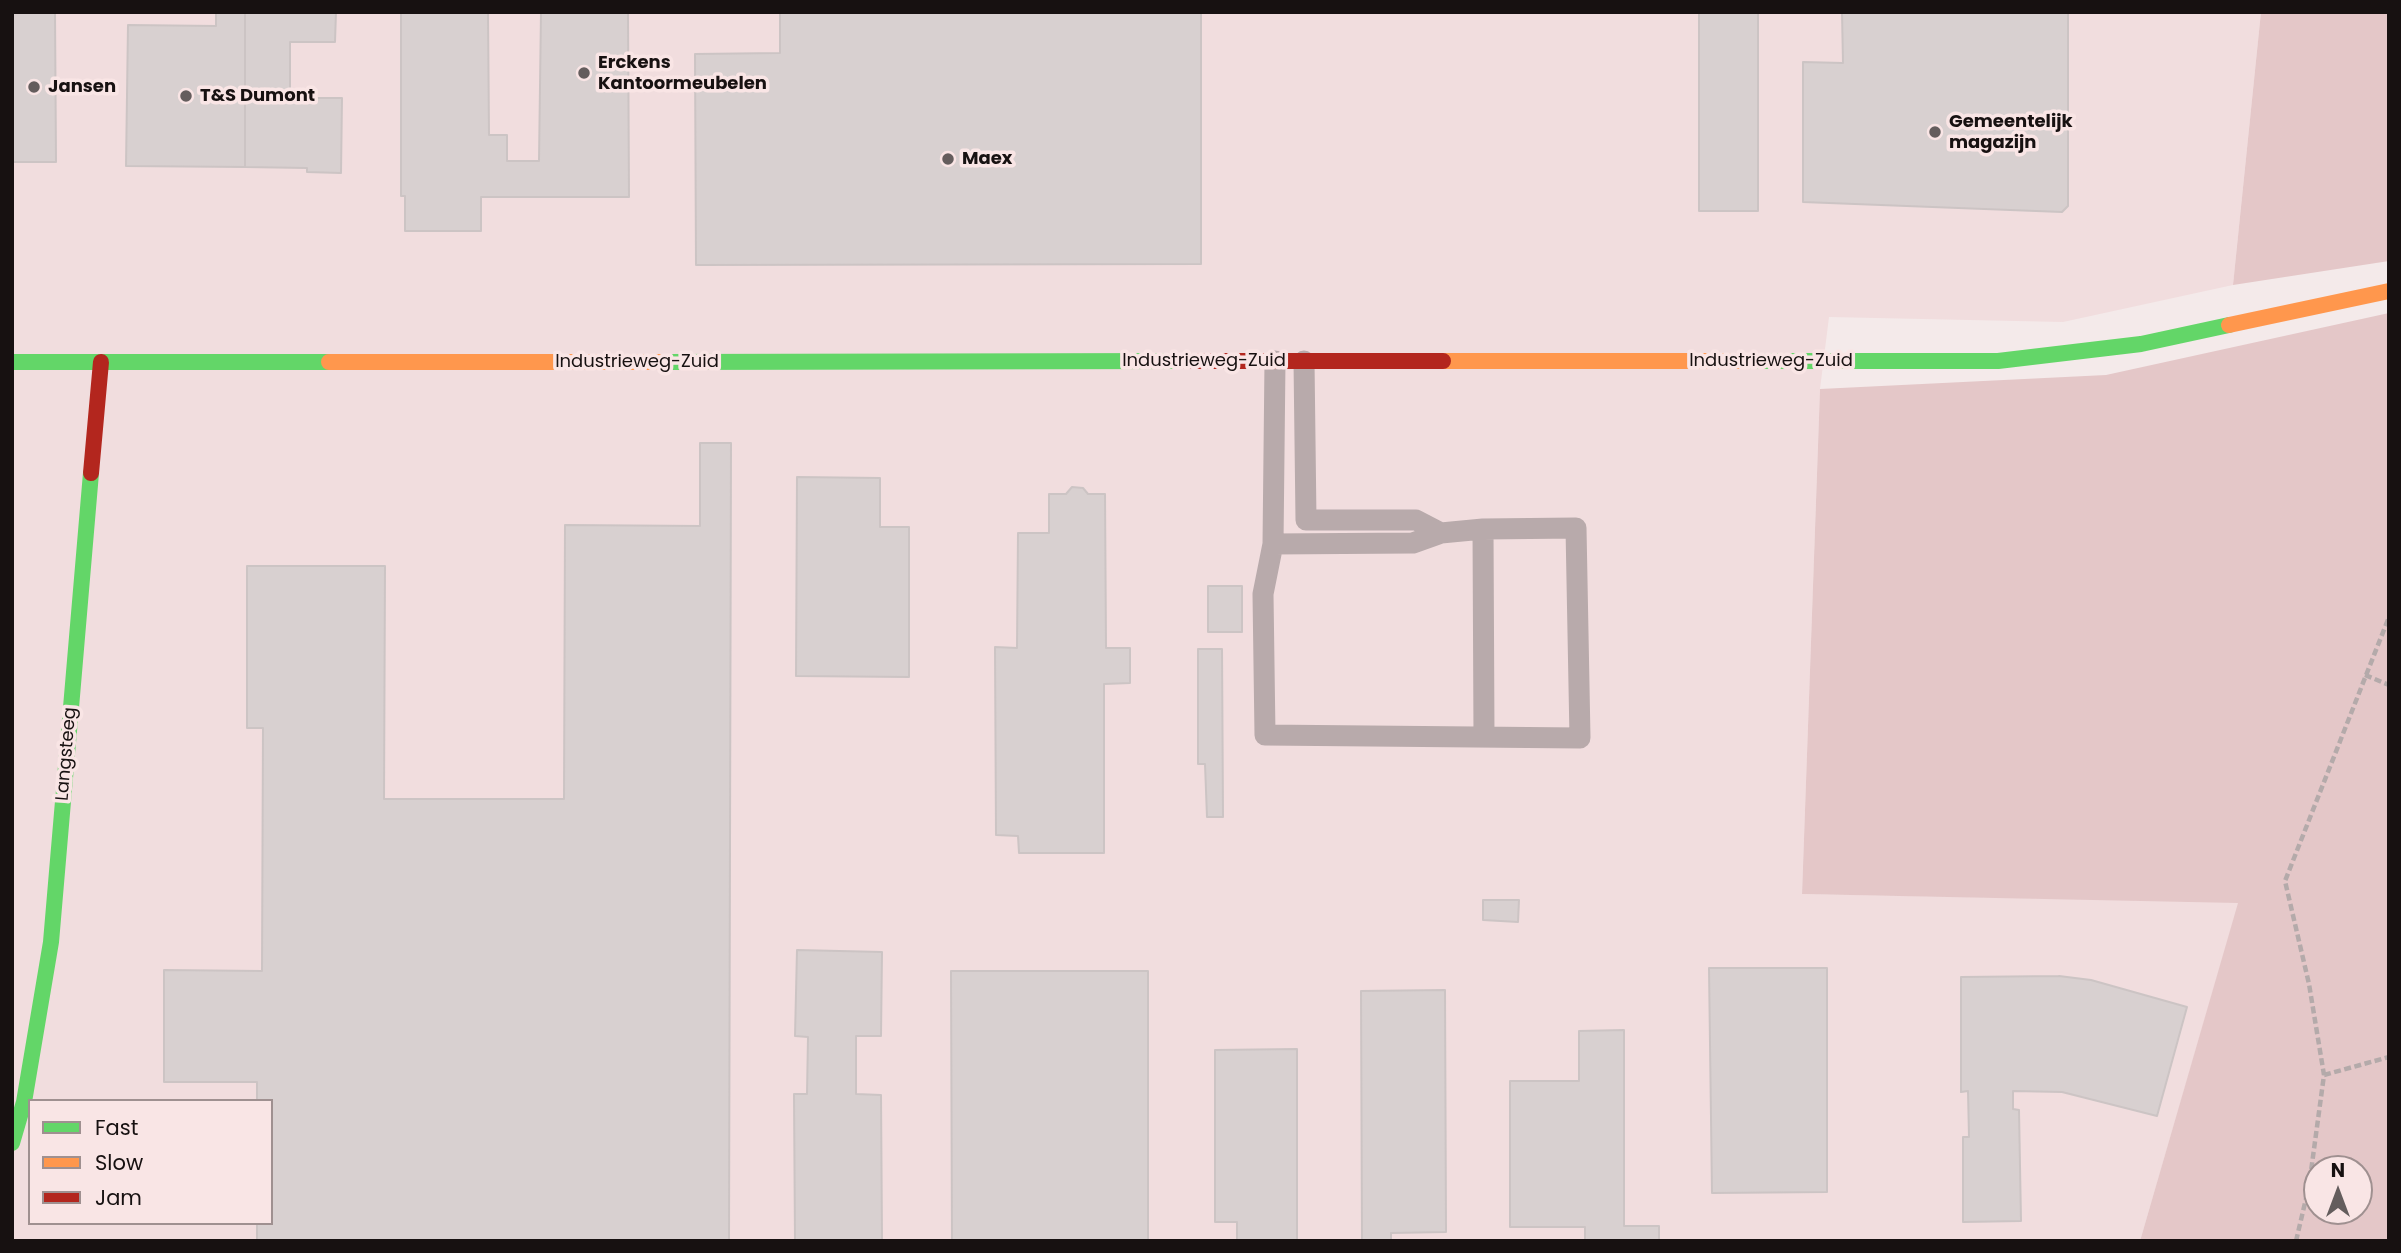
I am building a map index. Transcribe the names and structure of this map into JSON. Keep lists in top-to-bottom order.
{
  "streets": {
    "street": ["Industrieweg-Zuid", "Langsteeg"]
  },
  "crossings": [
    ["Industrieweg-Zuid", "Langsteeg"]
  ],
  "places": [
    "Erckens Kantoormeubelen",
    "Jansen",
    "T&S Dumont",
    "Gemeentelijk magazijn",
    "Maex"
  ],
  "legend": ["Fast", "Slow", "Jam"],
  "north": "top"
}
